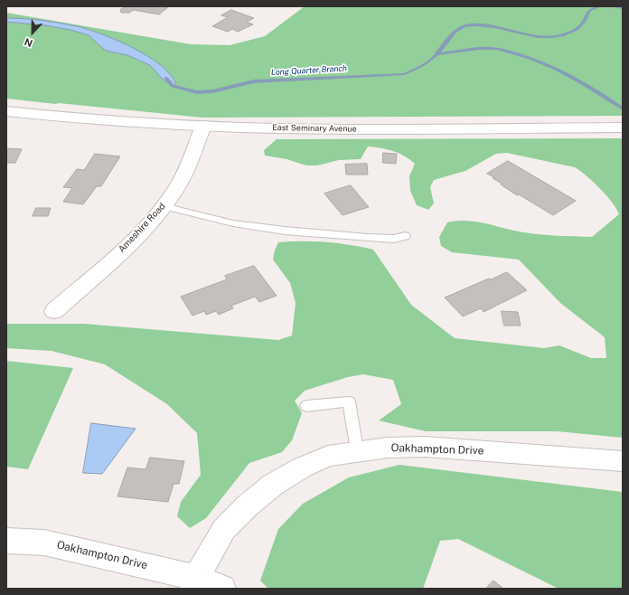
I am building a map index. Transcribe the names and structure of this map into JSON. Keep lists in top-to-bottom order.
{
  "streets": {
    "street": ["East Seminary Avenue", "Ameshire Road", "Oakhampton Drive"]
  },
  "crossings": [
    ["East Seminary Avenue", "Ameshire Road"]
  ],
  "water": ["Long Quarter Branch"],
  "north": "bottom"
}
